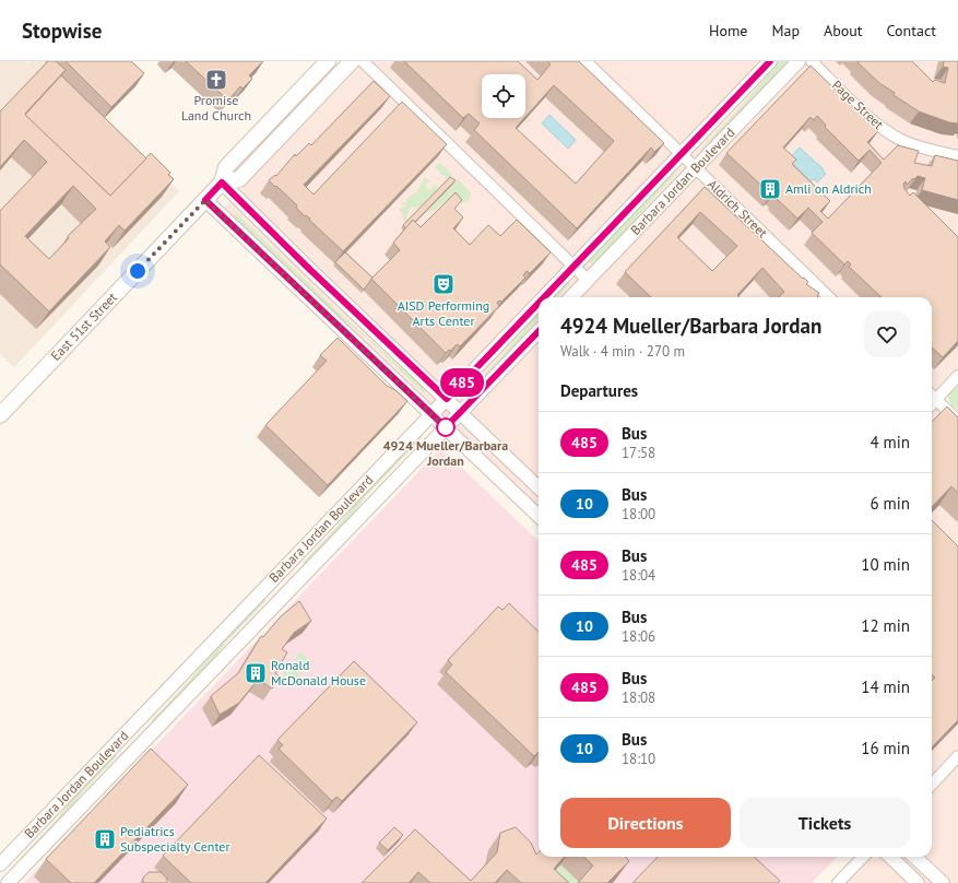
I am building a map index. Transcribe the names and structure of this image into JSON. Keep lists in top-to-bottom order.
{
  "streets": {
    "main road": ["East 51st Street"],
    "street": ["Page Street", "Barbara Jordan Boulevard", "Aldrich Street"]
  },
  "crossings": [
    ["Barbara Jordan Boulevard", "Aldrich Street"]
  ],
  "places": {
    "church": ["Promise Land Church"],
    "building": ["Amli on Aldrich", "Ronald McDonald House", "Pediatrics Subspecialty Center"],
    "theatre": ["AISD Performing Arts Center"],
    "other": ["4924 Mueller/Barbara Jordan"]
  },
  "lines": ["bus line 485"],
  "page": {
    "header": "Stopwise",
    "nav": [
      "Home",
      "Map",
      "About",
      "Contact"
    ],
    "on_map": "485",
    "heading": [
      ["4924 Mueller/Barbara Jordan", "Walk · 4 min · 270 m"],
      "Departures"
    ],
    "list": [
      {
        "mark": "485",
        "name": "Bus",
        "note": "17:58",
        "value": "4 min"
      },
      {
        "mark": "10",
        "name": "Bus",
        "note": "18:00",
        "value": "6 min"
      },
      {
        "mark": "485",
        "name": "Bus",
        "note": "18:04",
        "value": "10 min"
      },
      {
        "mark": "10",
        "name": "Bus",
        "note": "18:06",
        "value": "12 min"
      },
      {
        "mark": "485",
        "name": "Bus",
        "note": "18:08",
        "value": "14 min"
      },
      {
        "mark": "10",
        "name": "Bus",
        "note": "18:10",
        "value": "16 min"
      }
    ],
    "buttons": ["Directions", "Tickets"]
  }
}
